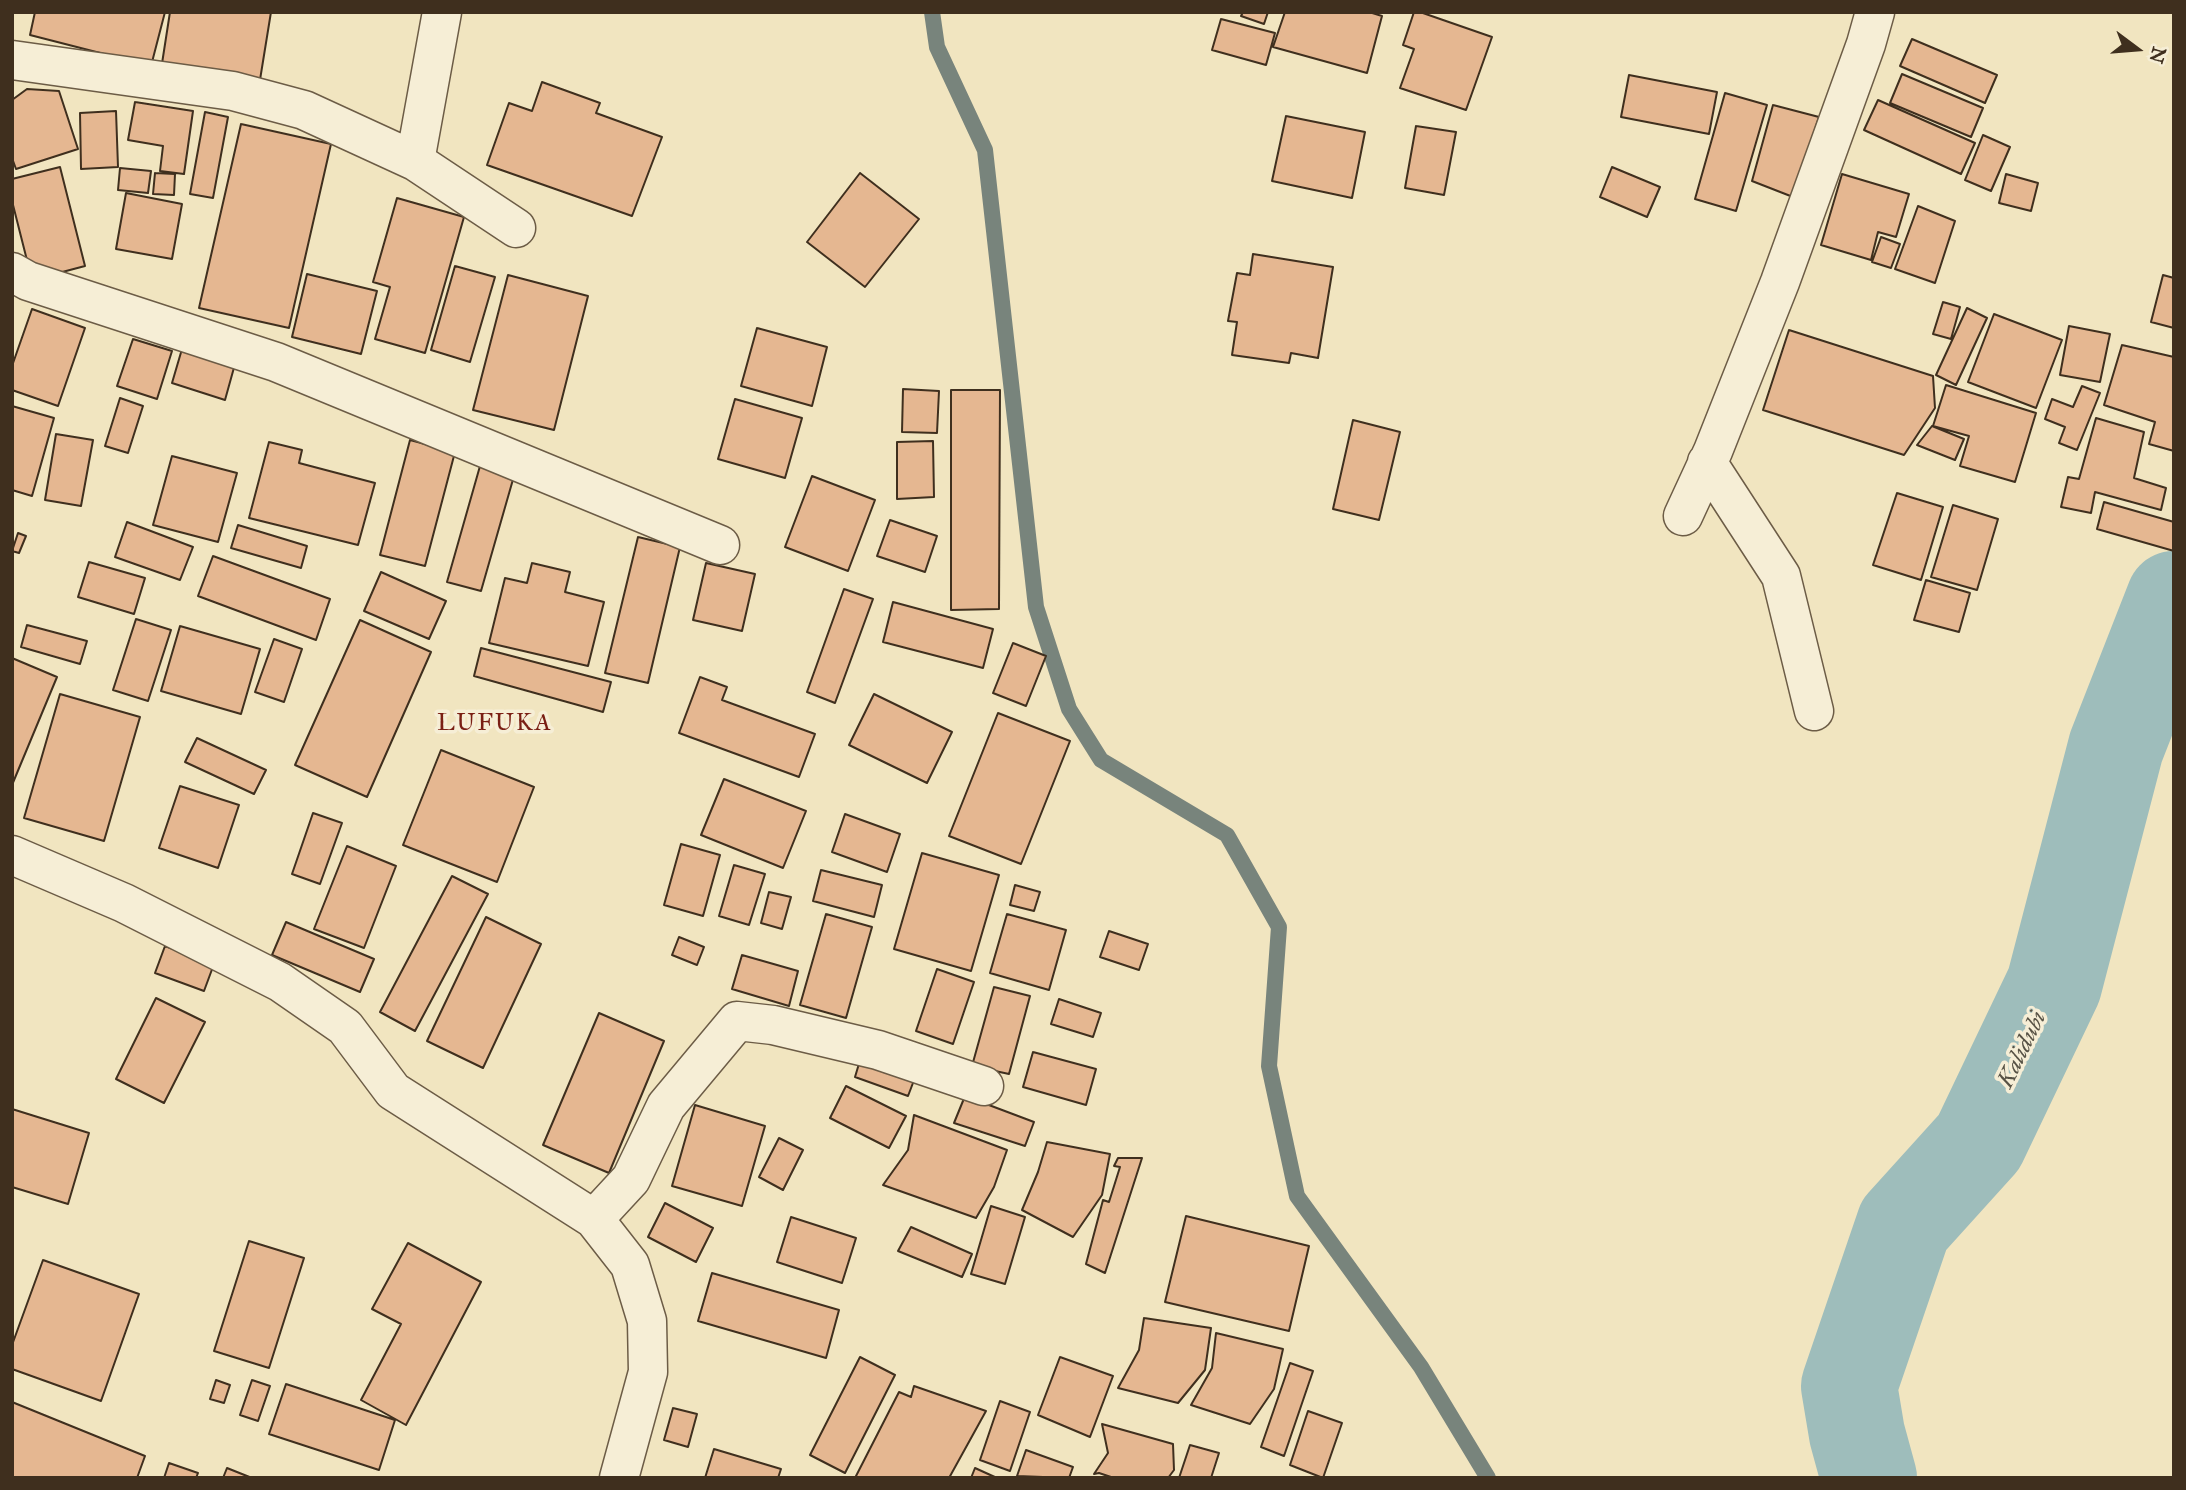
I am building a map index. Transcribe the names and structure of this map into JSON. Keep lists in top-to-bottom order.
{
  "districts": ["LUFUKA"],
  "water": ["Kalidubi"],
  "north": "right"
}
